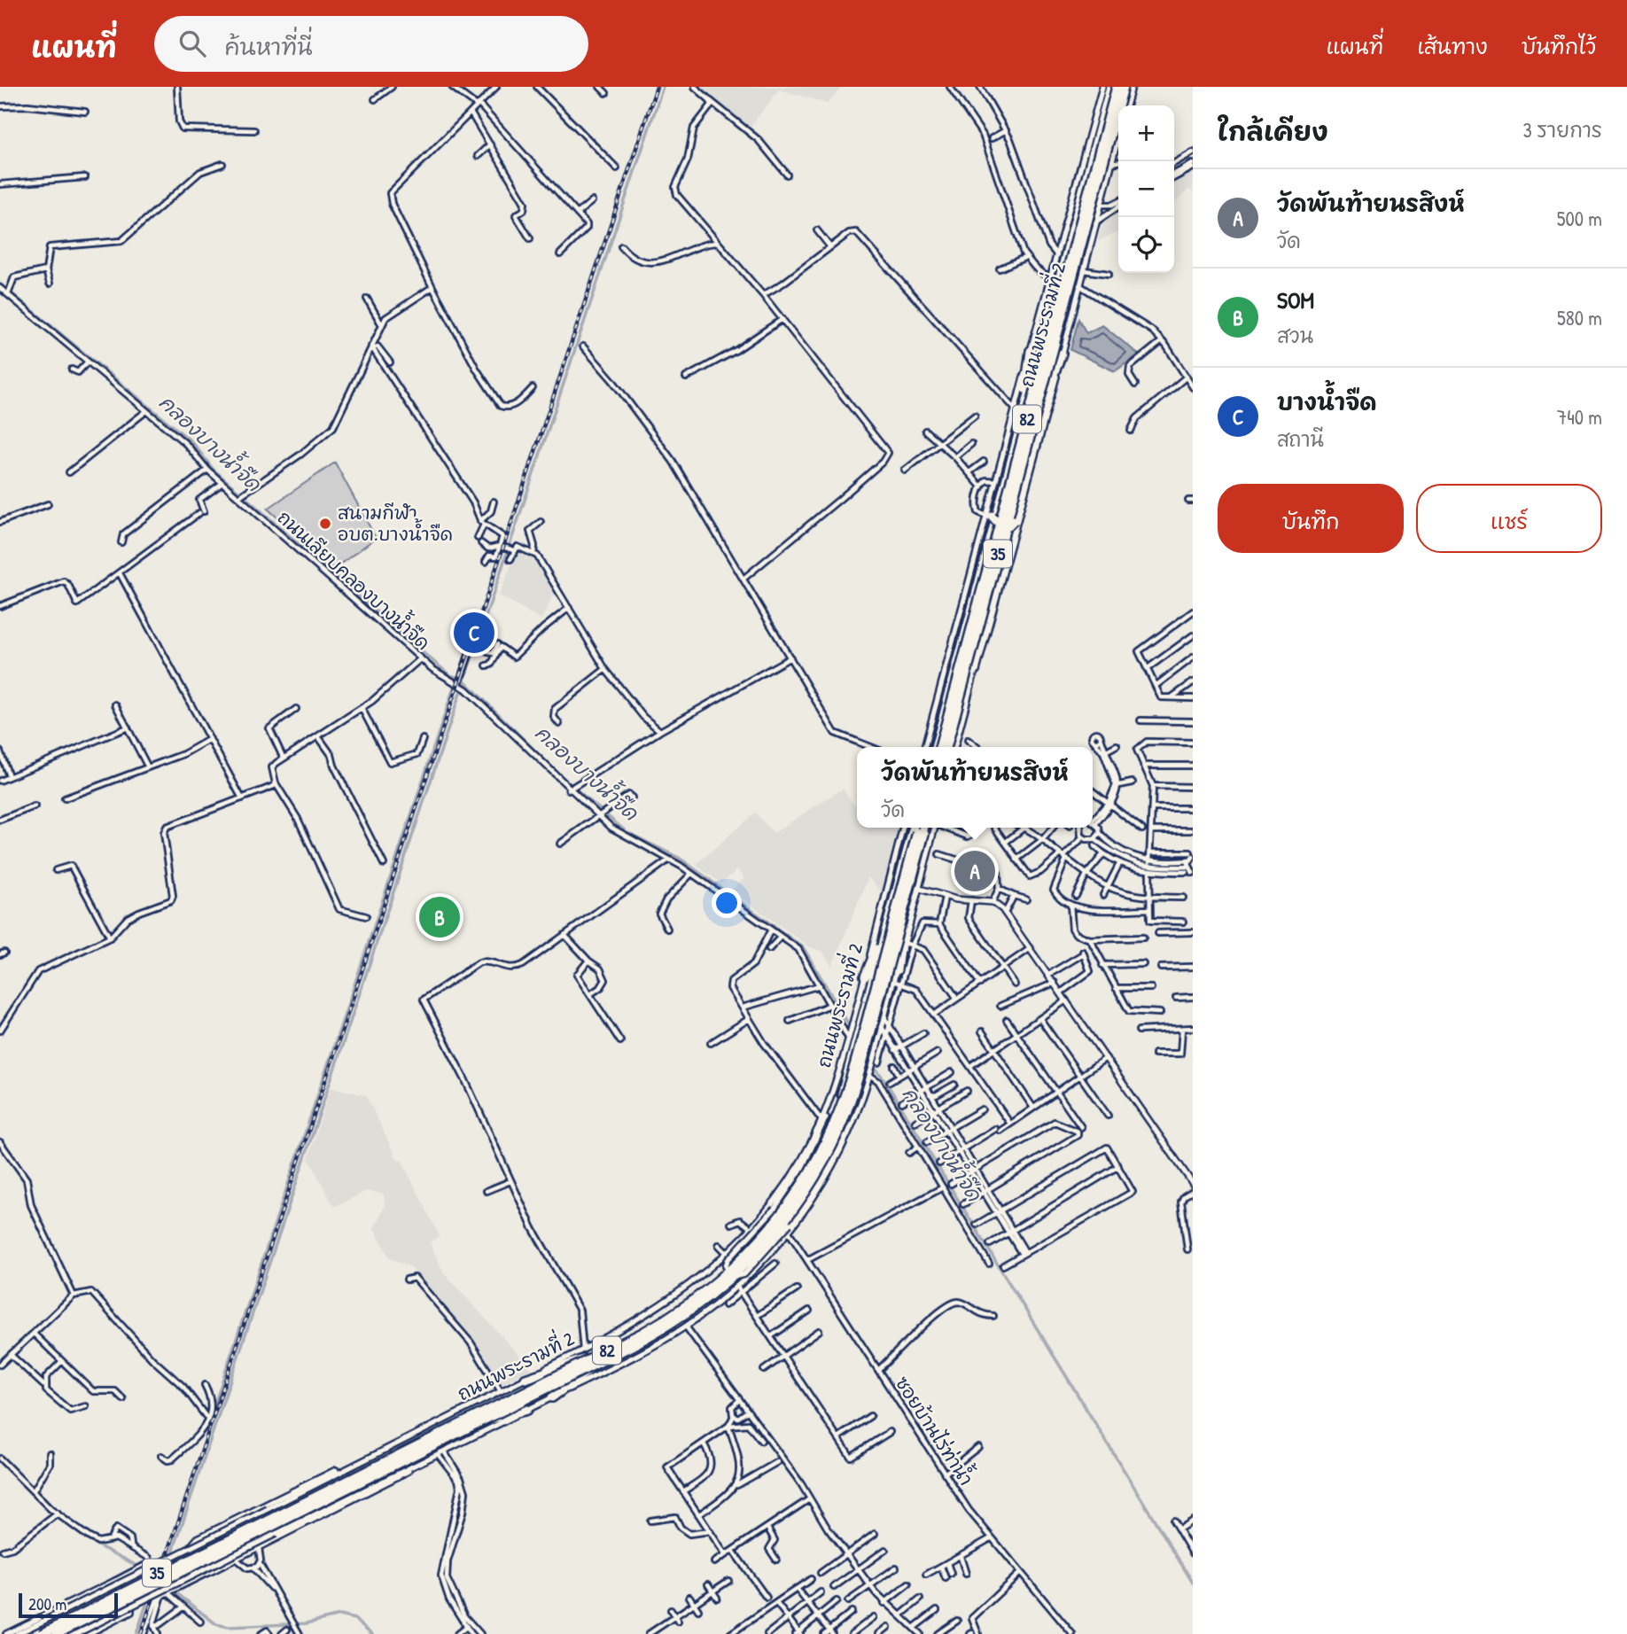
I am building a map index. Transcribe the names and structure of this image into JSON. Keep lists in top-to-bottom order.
{
  "streets": {
    "highway": ["ถนนพระรามที่ 2", "82", "35"],
    "street": ["ถนนเลียบคลองบางน้ำจืด", "ซอยบ้านไร่ท่าน้ำ"]
  },
  "crossings": [
    ["ถนนพระรามที่ 2", "82"],
    ["ถนนพระรามที่ 2", "ถนนเลียบคลองบางน้ำจืด"],
    ["35", "ซอยบ้านไร่ท่าน้ำ"]
  ],
  "water": ["คลองบางน้ำจืด"],
  "places": ["สนามกีฬา อบต.บางน้ำจืด"],
  "scale_bar": "200 m",
  "page": {
    "header": "แผนที่",
    "search": "ค้นหาที่นี่",
    "nav": ["แผนที่", "เส้นทาง", "บันทึกไว้"],
    "heading": ["ใกล้เคียง", "3 รายการ"],
    "map_buttons": ["+", "−"],
    "list": [
      {
        "mark": "A",
        "name": "วัดพันท้ายนรสิงห์",
        "note": "วัด",
        "value": "500 m"
      },
      {
        "mark": "B",
        "name": "SOM",
        "note": "สวน",
        "value": "580 m"
      },
      {
        "mark": "C",
        "name": "บางน้ำจืด",
        "note": "สถานี",
        "value": "740 m"
      }
    ],
    "buttons": ["บันทึก", "แชร์"],
    "pins": ["C", "A", "B"],
    "popup": ["วัดพันท้ายนรสิงห์", "วัด"],
    "scale": "200 m"
  }
}
